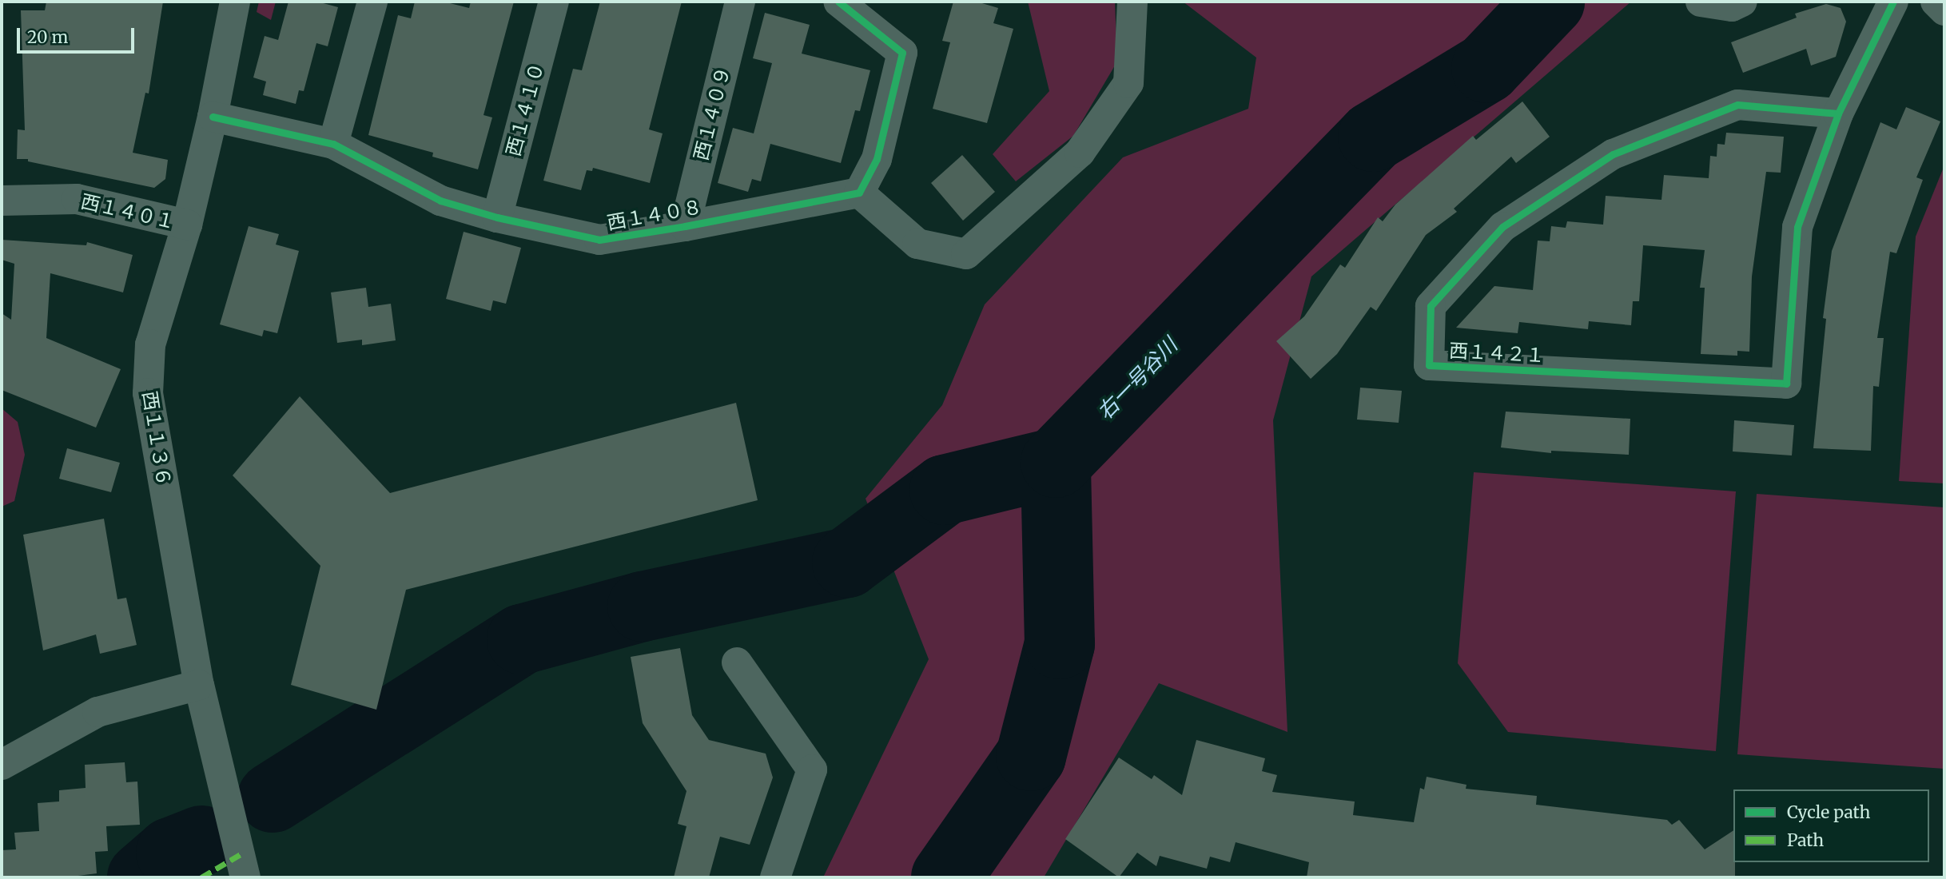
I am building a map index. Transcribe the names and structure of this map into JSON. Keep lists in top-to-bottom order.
{
  "streets": {
    "street": [
      "西１４１０",
      "西１４０９",
      "西１４０１",
      "西１４０８",
      "西１４２１",
      "西１１３６"
    ]
  },
  "crossings": [
    ["西１４１０", "西１４０８"],
    ["西１４０９", "西１４０８"],
    ["西１４０１", "西１１３６"],
    ["西１４０８", "西１１３６"]
  ],
  "water": ["右一号谷川"],
  "legend": ["Cycle path", "Path"],
  "scale_bar": "20 m"
}
